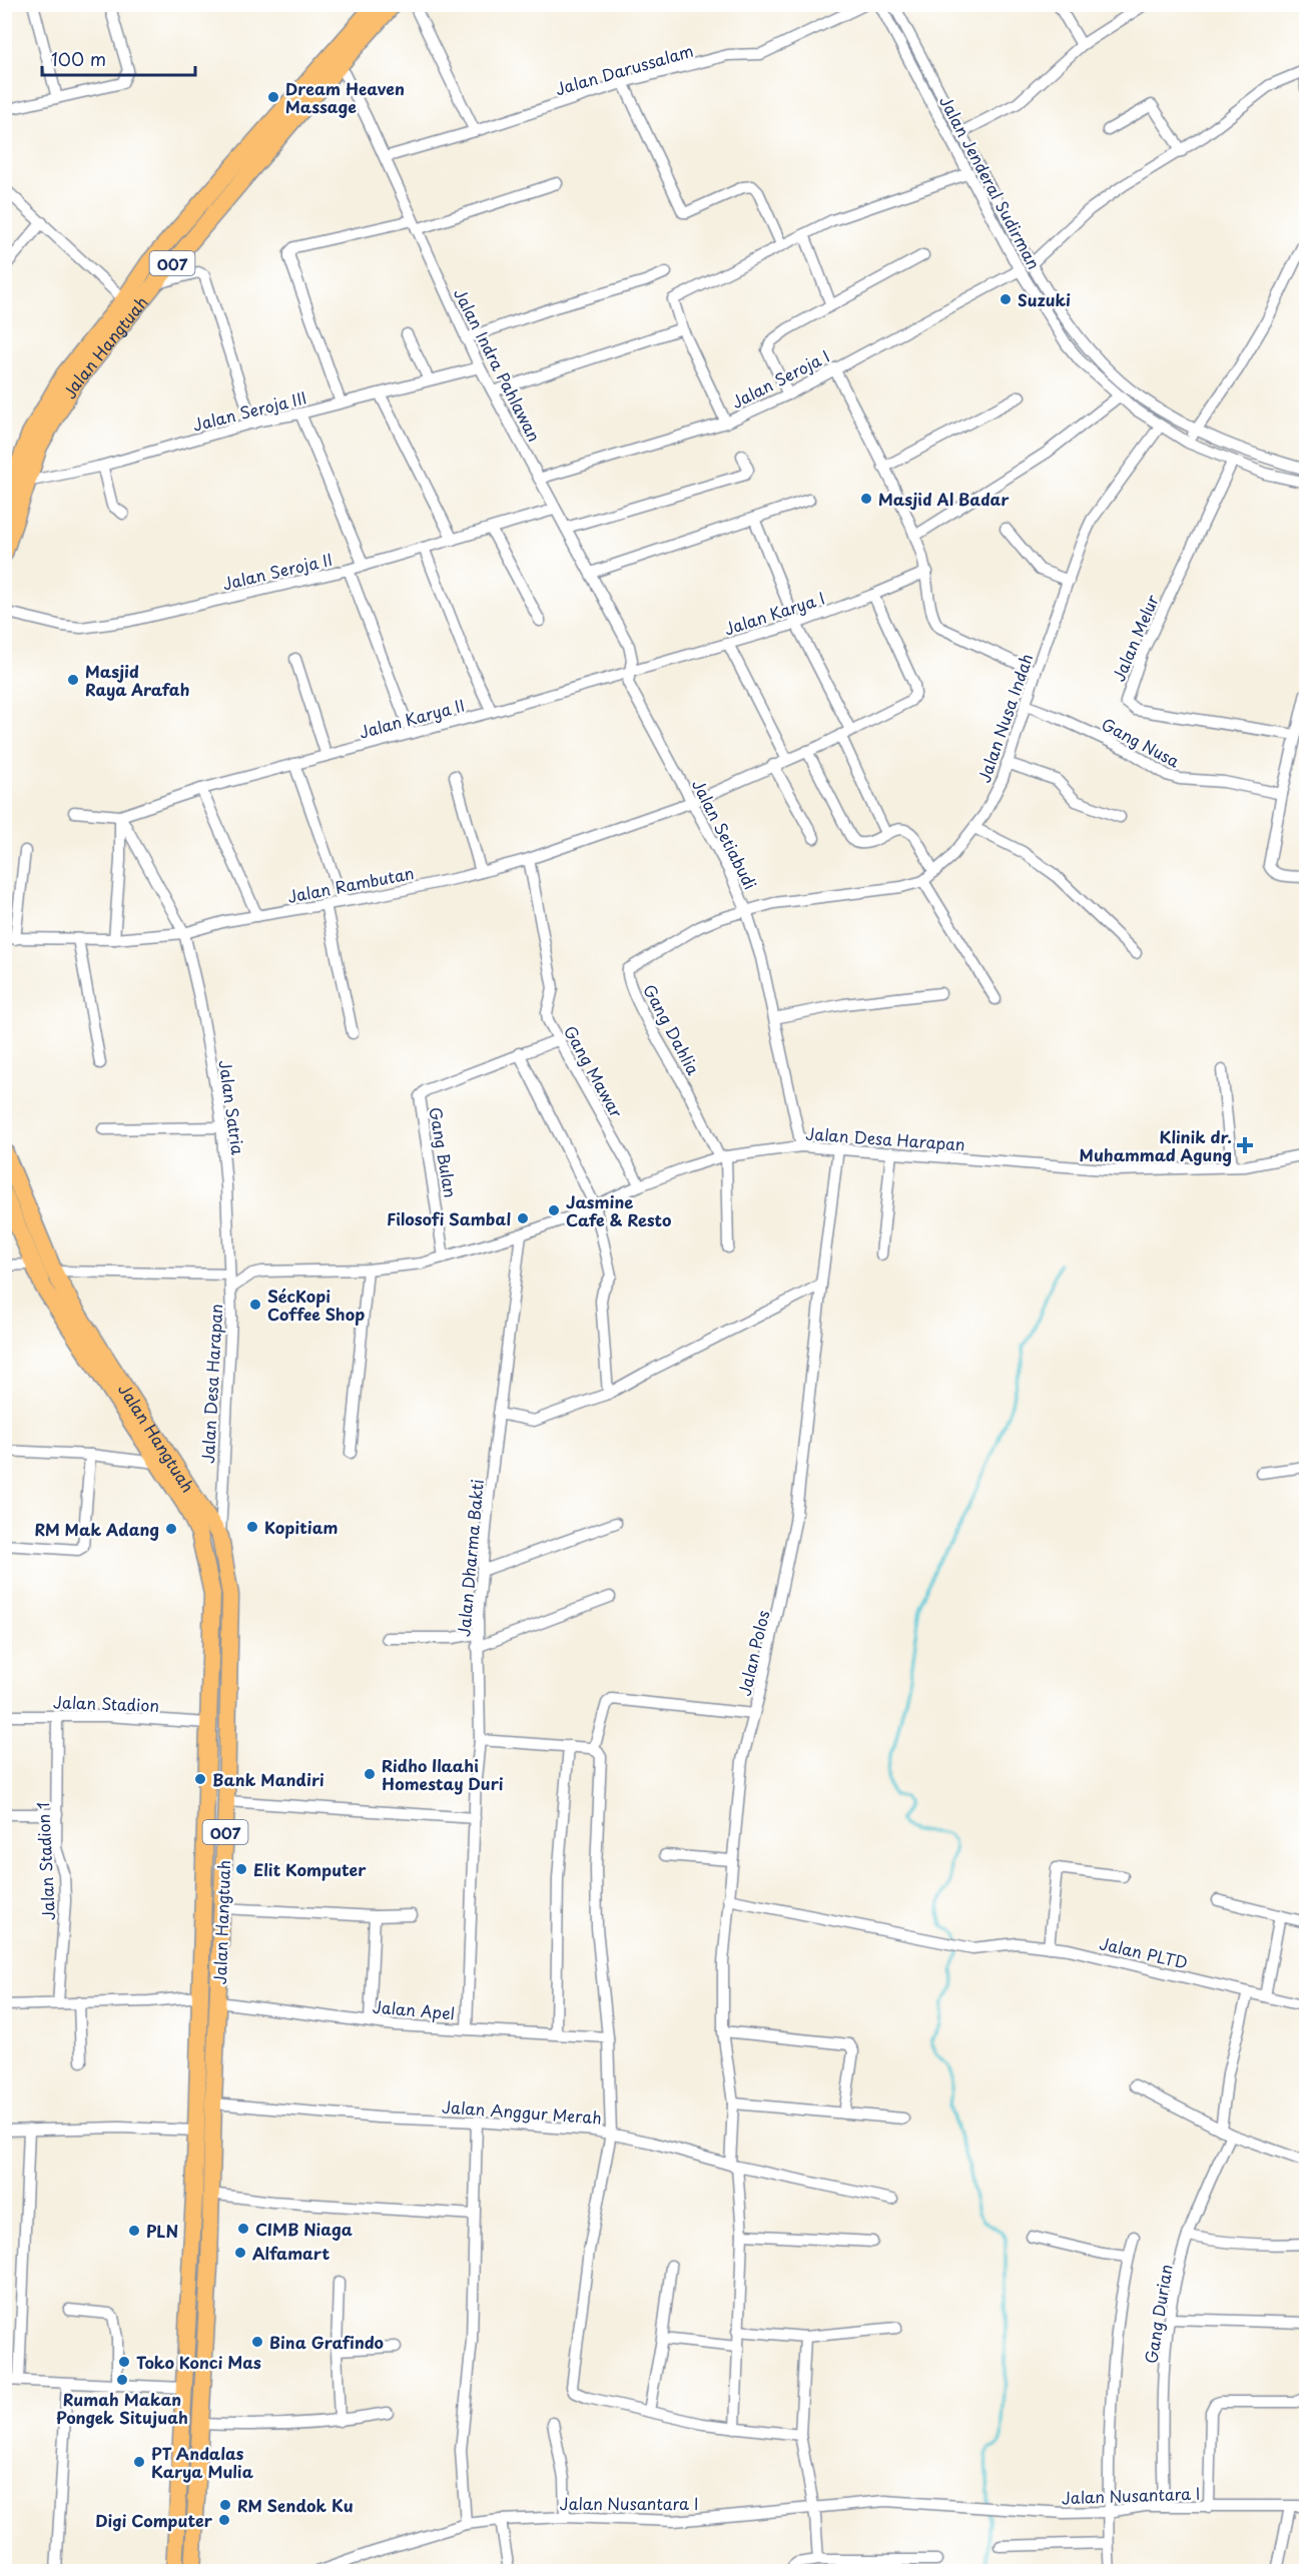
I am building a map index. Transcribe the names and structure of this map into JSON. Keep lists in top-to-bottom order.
{
  "streets": {
    "highway": ["007", "Jalan Hangtuah"],
    "street": [
      "Jalan Darussalam",
      "Jalan Jenderal Sudirman",
      "Jalan Indra Pahlawan",
      "Jalan Seroja I",
      "Jalan Seroja III",
      "Jalan Seroja II",
      "Jalan Karya I",
      "Jalan Melur",
      "Jalan Karya II",
      "Jalan Nusa Indah",
      "Gang Nusa",
      "Jalan Setiabudi",
      "Jalan Rambutan",
      "Gang Dahlia",
      "Gang Mawar",
      "Jalan Satria",
      "Jalan Desa Harapan",
      "Gang Bulan",
      "Jalan Dharma Bakti",
      "Jalan Polos",
      "Jalan Stadion",
      "Jalan Stadion 1",
      "Jalan PLTD",
      "Jalan Apel",
      "Jalan Anggur Merah",
      "Gang Durian",
      "Jalan Nusantara I"
    ]
  },
  "crossings": [
    ["Jalan Darussalam", "Jalan Indra Pahlawan"],
    ["Jalan Jenderal Sudirman", "Jalan Seroja I"],
    ["Jalan Jenderal Sudirman", "Jalan Melur"],
    ["Jalan Jenderal Sudirman", "Jalan Nusa Indah"],
    ["Jalan Hangtuah", "Jalan Indra Pahlawan"],
    ["Jalan Hangtuah", "Jalan Seroja III"],
    ["Jalan Hangtuah", "Jalan Desa Harapan"],
    ["Jalan Hangtuah", "Jalan Stadion"],
    ["Jalan Hangtuah", "Jalan Apel"],
    ["Jalan Hangtuah", "Jalan Anggur Merah"],
    ["Jalan Indra Pahlawan", "Jalan Seroja I"],
    ["Jalan Indra Pahlawan", "Jalan Seroja III"],
    ["Jalan Indra Pahlawan", "Jalan Seroja II"],
    ["Jalan Indra Pahlawan", "Jalan Karya I"],
    ["Jalan Indra Pahlawan", "Jalan Karya II"],
    ["Jalan Indra Pahlawan", "Jalan Setiabudi"],
    ["Jalan Karya I", "Jalan Karya II"],
    ["Jalan Karya I", "Jalan Rambutan"],
    ["Jalan Karya II", "Jalan Satria"],
    ["Jalan Nusa Indah", "Gang Nusa"],
    ["Jalan Nusa Indah", "Jalan Setiabudi"],
    ["Jalan Nusa Indah", "Gang Dahlia"],
    ["Jalan Setiabudi", "Jalan Rambutan"],
    ["Jalan Setiabudi", "Gang Dahlia"],
    ["Jalan Setiabudi", "Jalan Desa Harapan"],
    ["Jalan Rambutan", "Gang Mawar"],
    ["Jalan Rambutan", "Jalan Satria"],
    ["Gang Dahlia", "Jalan Desa Harapan"],
    ["Gang Mawar", "Jalan Desa Harapan"],
    ["Gang Mawar", "Gang Bulan"],
    ["Jalan Satria", "Jalan Desa Harapan"],
    ["Jalan Desa Harapan", "Gang Bulan"],
    ["Jalan Desa Harapan", "Jalan Dharma Bakti"],
    ["Jalan Desa Harapan", "Jalan Polos"],
    ["Jalan Dharma Bakti", "Jalan Apel"],
    ["Jalan Polos", "Jalan PLTD"],
    ["Jalan Polos", "Jalan Anggur Merah"],
    ["Jalan Stadion", "Jalan Stadion 1"],
    ["Jalan PLTD", "Gang Durian"],
    ["Gang Durian", "Jalan Nusantara I"]
  ],
  "places": {
    "other": [
      "Dream Heaven Massage",
      "Suzuki",
      "Masjid Al Badar",
      "Masjid Raya Arafah",
      "Jasmine Cafe & Resto",
      "Filosofi Sambal",
      "SécKopi Coffee Shop",
      "Kopitiam",
      "RM Mak Adang",
      "Ridho Ilaahi Homestay Duri",
      "Bank Mandiri",
      "Elit Komputer",
      "CIMB Niaga",
      "PLN",
      "Alfamart",
      "Bina Grafindo",
      "Toko Konci Mas",
      "Rumah Makan Pongek Situjuah",
      "PT Andalas Karya Mulia",
      "RM Sendok Ku",
      "Digi Computer"
    ],
    "health": ["Klinik dr. Muhammad Agung"]
  },
  "scale_bar": "100 m"
}
